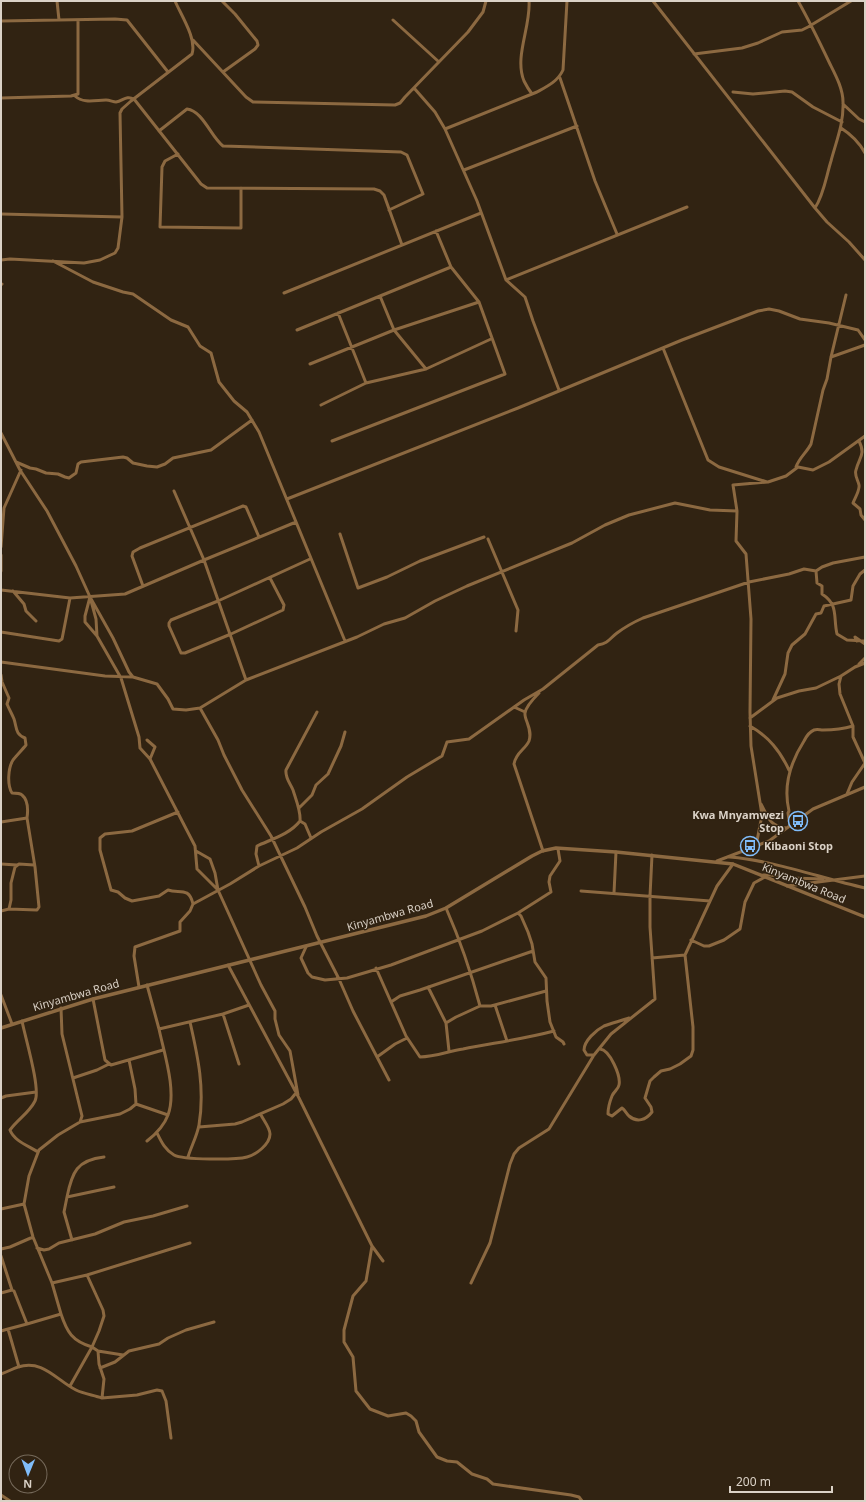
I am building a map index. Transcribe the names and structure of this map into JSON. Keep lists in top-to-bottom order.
{
  "streets": {
    "street": ["Kinyambwa Road"]
  },
  "places": {
    "bus stop": ["Kwa Mnyamwezi Stop", "Kibaoni Stop"]
  },
  "scale_bar": "200 m",
  "north": "bottom"
}
